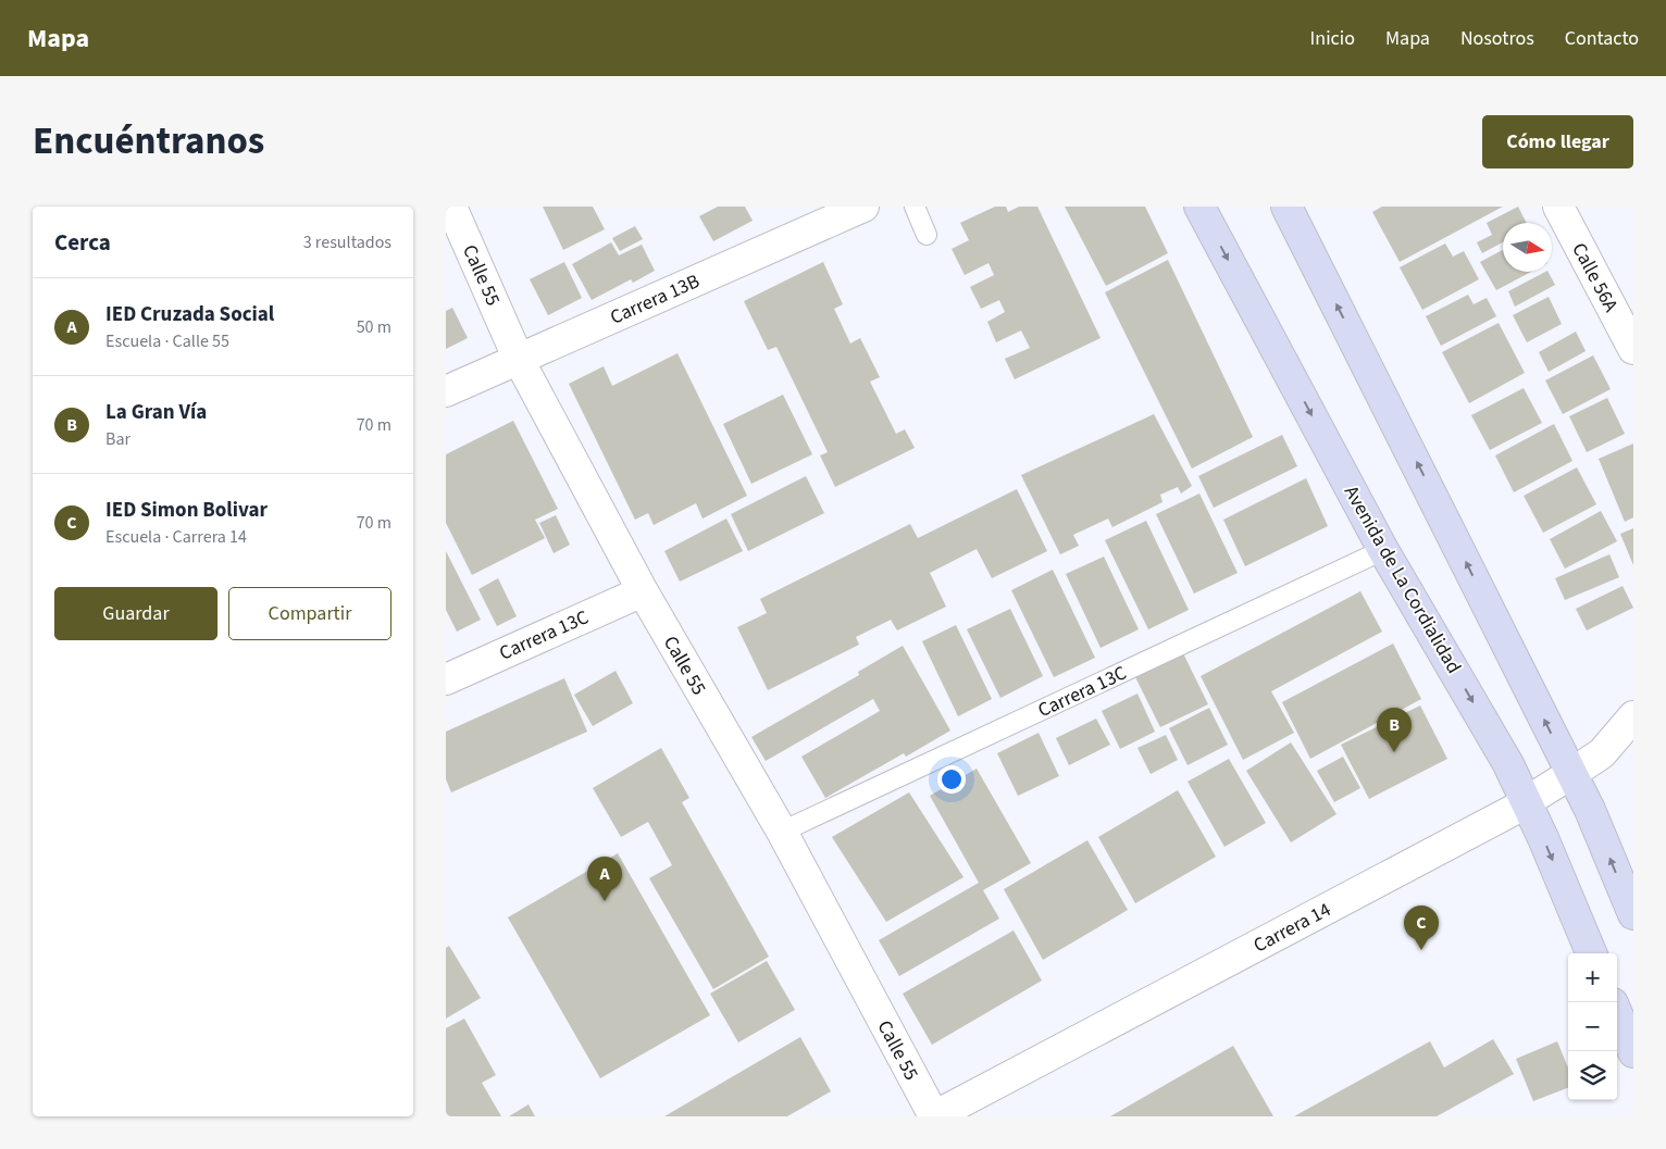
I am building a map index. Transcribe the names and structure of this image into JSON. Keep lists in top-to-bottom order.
{
  "streets": {
    "main road": ["Avenida de La Cordialidad"],
    "street": [
      "Calle 55",
      "Calle 56A",
      "Carrera 13B",
      "Carrera 13C",
      "Carrera 14"
    ]
  },
  "crossings": [
    ["Calle 55", "Carrera 13B"],
    ["Calle 55", "Carrera 13C"],
    ["Calle 55", "Carrera 14"],
    ["Avenida de La Cordialidad", "Carrera 13C"],
    ["Avenida de La Cordialidad", "Carrera 14"]
  ],
  "north": "right",
  "page": {
    "header": "Mapa",
    "nav": [
      "Inicio",
      "Mapa",
      "Nosotros",
      "Contacto"
    ],
    "title": "Encuéntranos",
    "buttons": [
      "Cómo llegar",
      ["Guardar", "Compartir"]
    ],
    "heading": ["Cerca", "3 resultados"],
    "list": [
      {
        "mark": "A",
        "name": "IED Cruzada Social",
        "note": "Escuela · Calle 55",
        "value": "50 m"
      },
      {
        "mark": "B",
        "name": "La Gran Vía",
        "note": "Bar",
        "value": "70 m"
      },
      {
        "mark": "C",
        "name": "IED Simon Bolivar",
        "note": "Escuela · Carrera 14",
        "value": "70 m"
      }
    ],
    "pins": ["B", "A", "C"],
    "map_buttons": ["+", "−"]
  }
}
